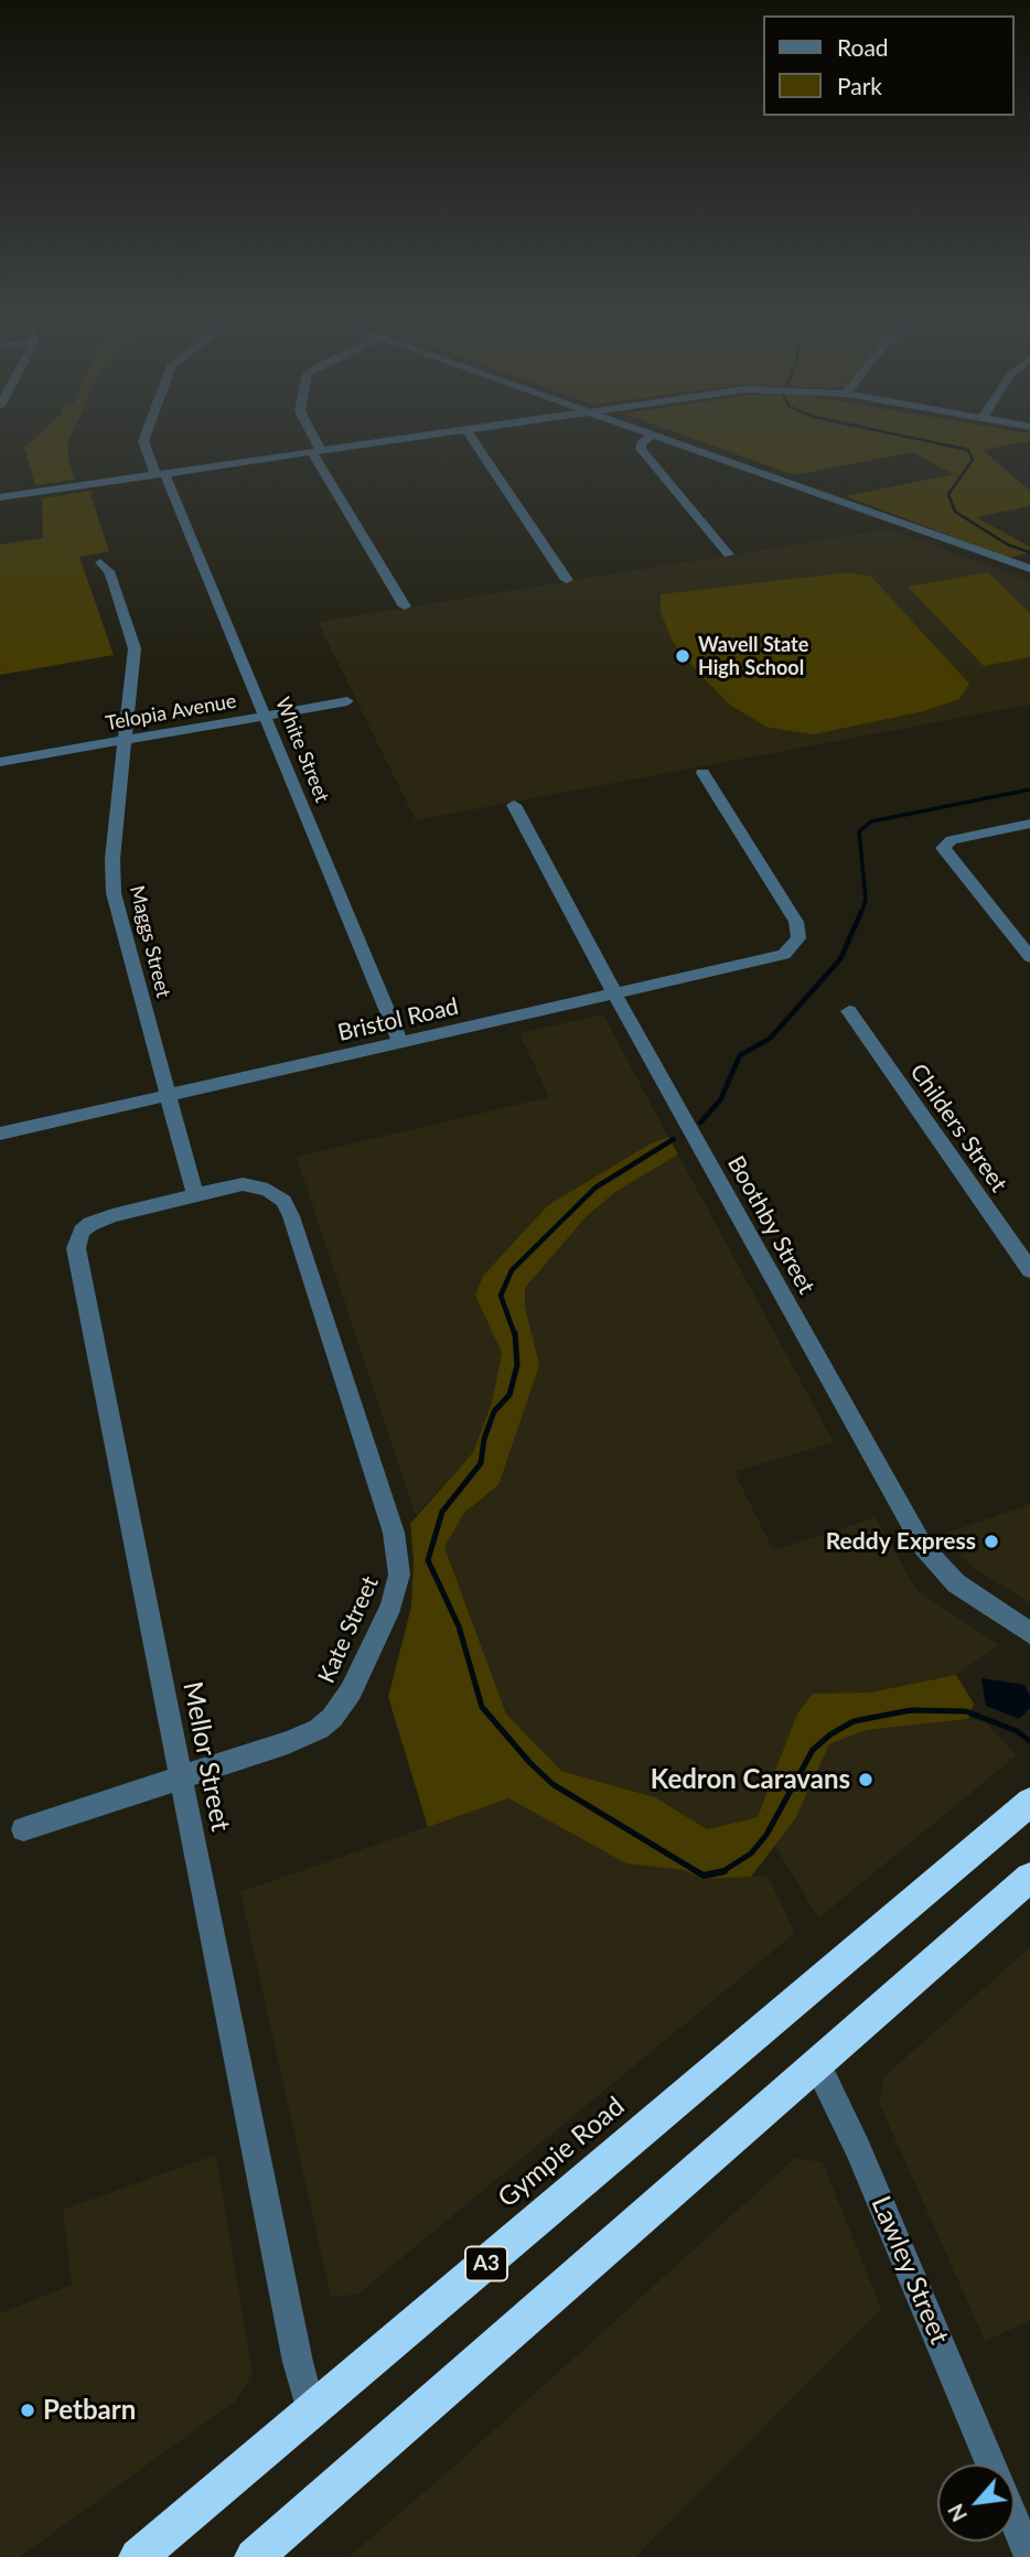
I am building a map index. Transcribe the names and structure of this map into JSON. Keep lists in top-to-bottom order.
{
  "streets": {
    "highway": ["Gympie Road", "A3"],
    "street": [
      "Telopia Avenue",
      "White Street",
      "Maggs Street",
      "Bristol Road",
      "Childers Street",
      "Boothby Street",
      "Kate Street",
      "Mellor Street",
      "Lawley Street"
    ]
  },
  "crossings": [
    ["Telopia Avenue", "White Street"],
    ["Telopia Avenue", "Maggs Street"],
    ["White Street", "Bristol Road"],
    ["Maggs Street", "Bristol Road"],
    ["Maggs Street", "Kate Street"],
    ["Maggs Street", "Mellor Street"],
    ["Bristol Road", "Boothby Street"],
    ["Kate Street", "Mellor Street"],
    ["Mellor Street", "Gympie Road"]
  ],
  "places": [
    "Wavell State High School",
    "Reddy Express",
    "Kedron Caravans",
    "Petbarn"
  ],
  "legend": ["Road", "Park"],
  "north": "bottom left"
}
